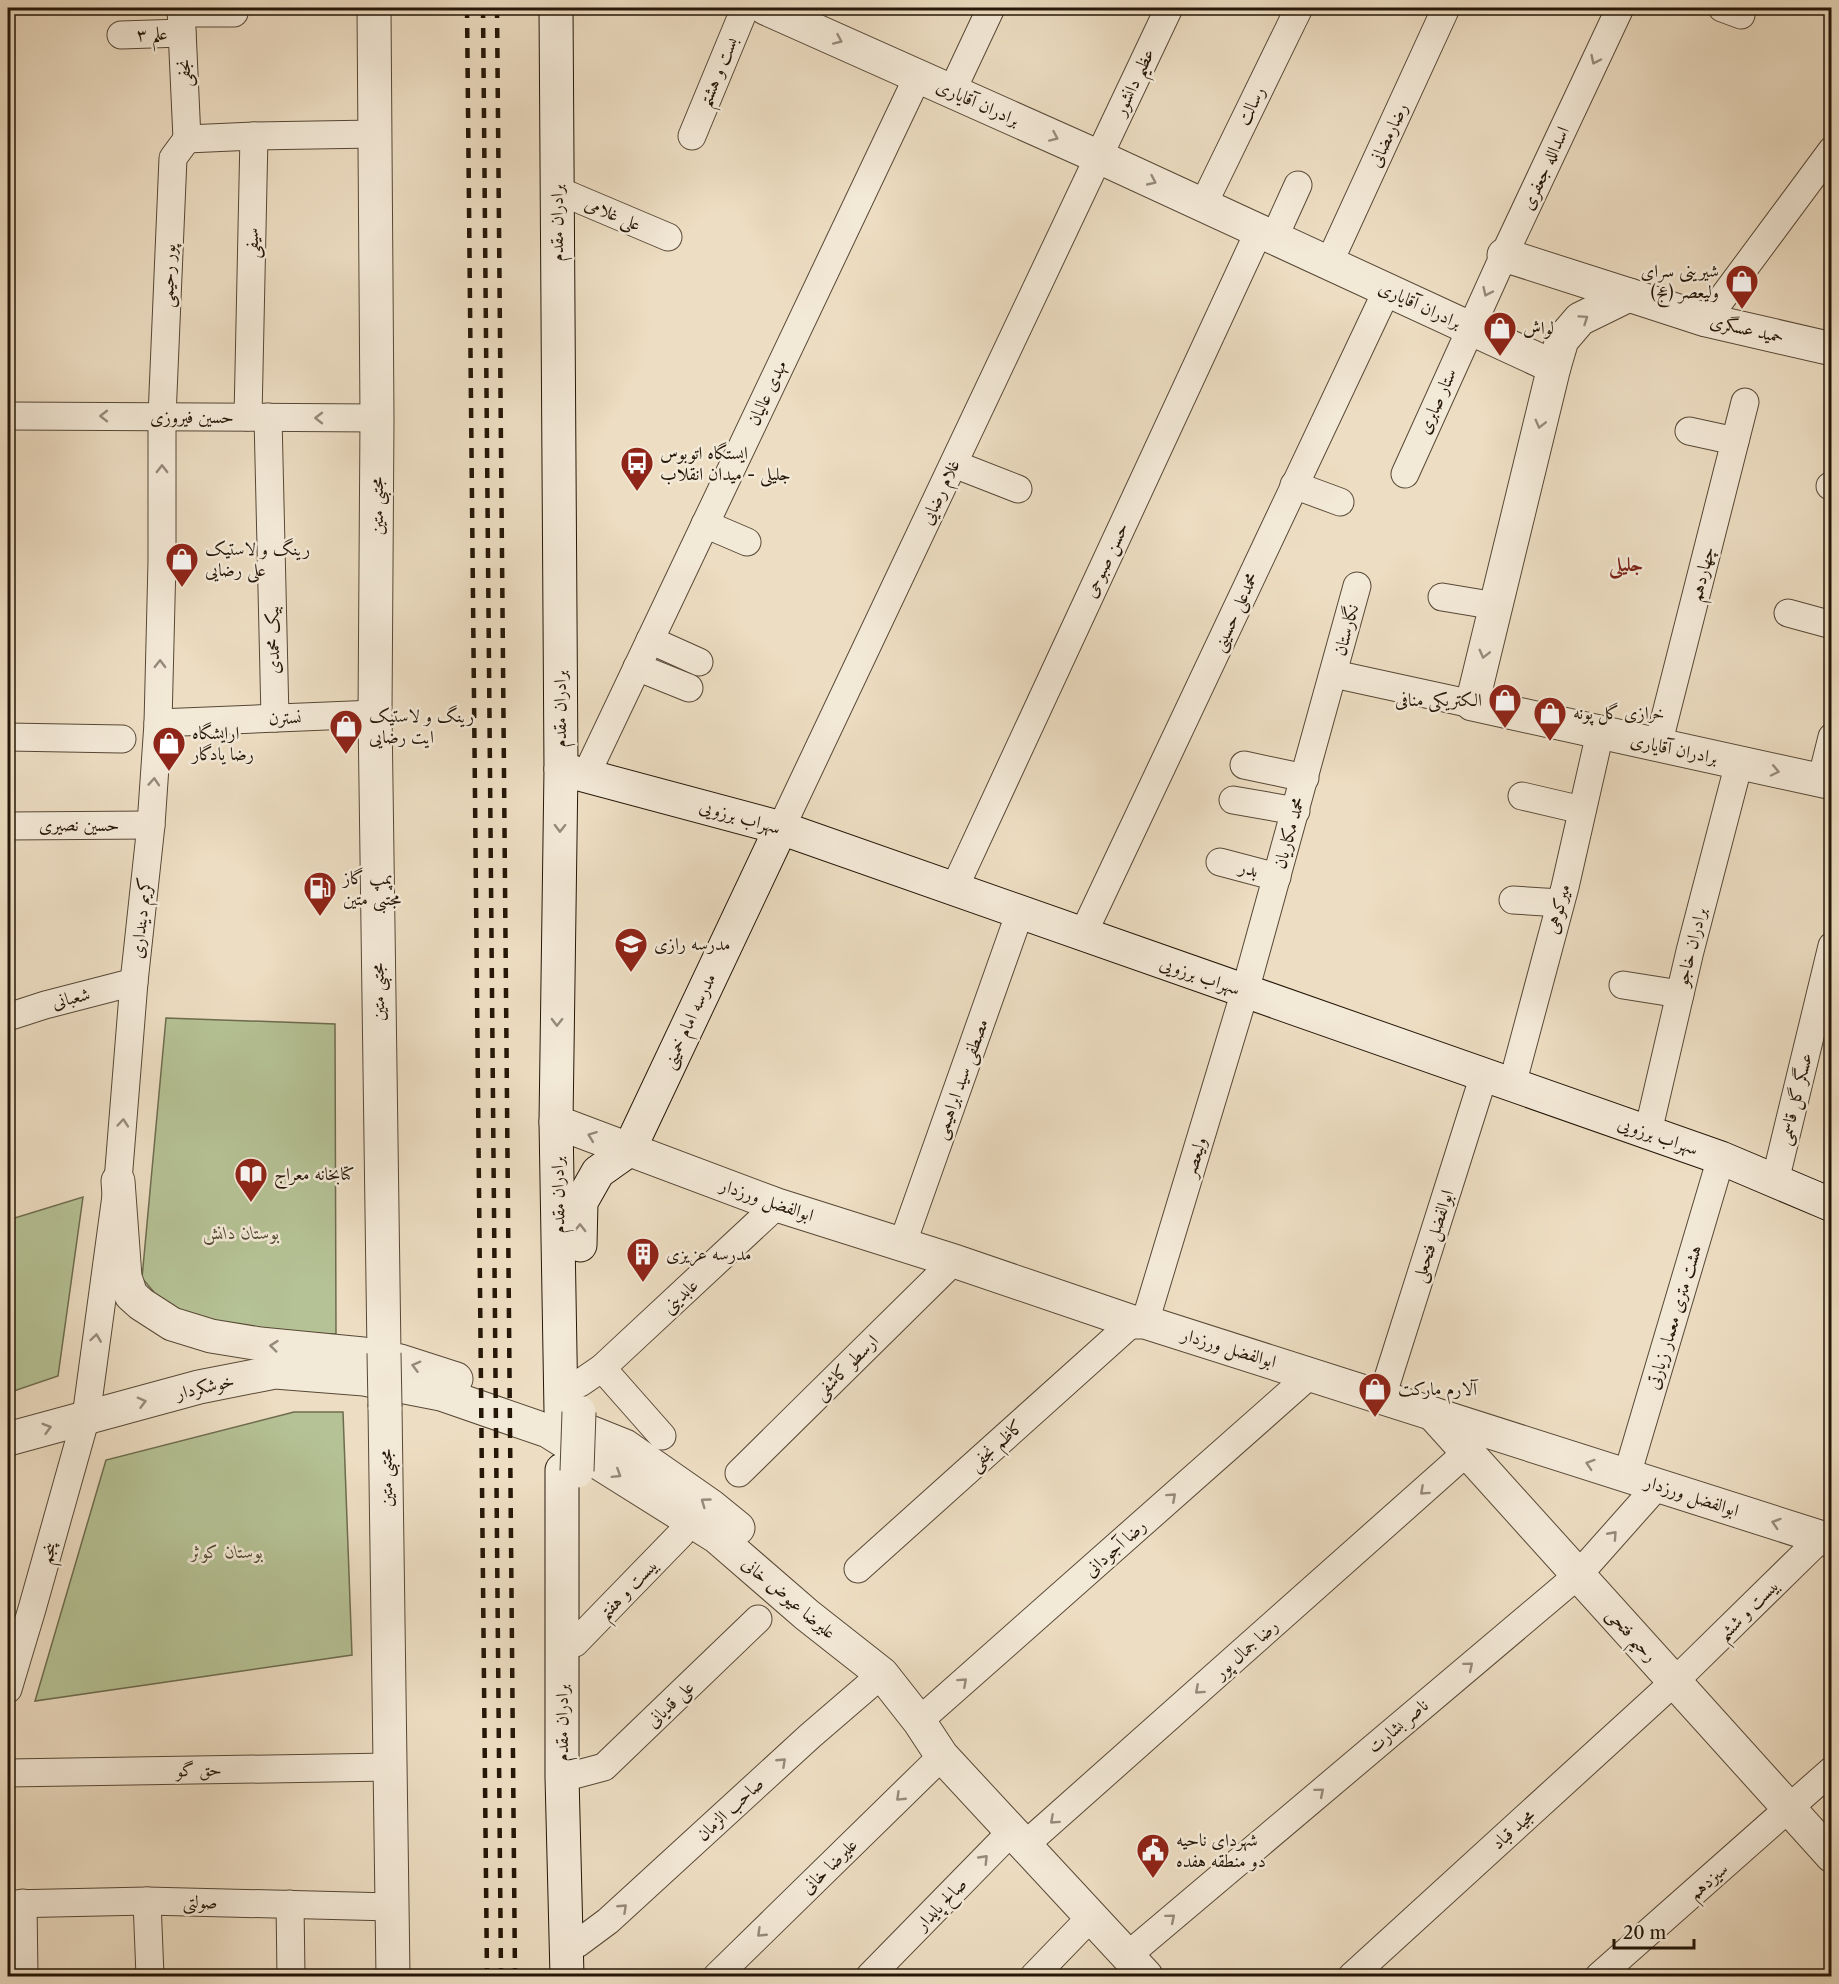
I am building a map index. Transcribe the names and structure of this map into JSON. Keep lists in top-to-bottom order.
{
  "streets": {
    "street": [
      "علم ۳",
      "بست و هشتم",
      "نجفی",
      "عظیم دانشور",
      "برادران آقایاری",
      "رسالت",
      "رضارمضانی",
      "اسدالله جعفری",
      "علی غلامی",
      "برادران مقدم",
      "سیفی",
      "پور رحیمی",
      "حمید عسگری",
      "مهدی عالیان",
      "ستار صابری",
      "حسین فیروزی",
      "غلام رضایی",
      "مجتبی متین",
      "حسن صبوحی",
      "چهاردهم",
      "محمدعلی حسینی",
      "نگارستان",
      "بیک محمدی",
      "نسترن",
      "سهراب برزویی",
      "حسین نصیری",
      "محمد مکاریان",
      "بدر",
      "میرکوهی",
      "کریم دینداری",
      "برادران خاجو",
      "شعبانی",
      "مدرسه امام خمینی",
      "مصطفی سید ابراهیمی",
      "عسگر گل قاسمی",
      "ولیعصر",
      "ابوالفضل ورزدار",
      "ابوالفضل فتحعلی",
      "عابدینی",
      "هشت متری معمار زیارتی",
      "ارسطو کاشفی",
      "خوشکردار",
      "کاظم نجفی",
      "رضا آجودانی",
      "پنجم",
      "بیست و هفتم",
      "علیرضا عیوض خانی",
      "بیست و ششم",
      "رحیم فتحی",
      "رضا جمال پور",
      "علی قدیانی",
      "ناصر بشارت",
      "حق گو",
      "صاحب الزمان",
      "مجید قباد",
      "علیرضا خانی",
      "سیزدهم",
      "صولتی",
      "صالح پایدار"
    ]
  },
  "crossings": [
    ["علم ۳", "نجفی"],
    ["نجفی", "پور رحیمی"],
    ["عظیم دانشور", "برادران آقایاری"],
    ["عظیم دانشور", "غلام رضایی"],
    ["برادران آقایاری", "رسالت"],
    ["برادران آقایاری", "رضارمضانی"],
    ["برادران آقایاری", "اسدالله جعفری"],
    ["برادران آقایاری", "مهدی عالیان"],
    ["برادران آقایاری", "ستار صابری"],
    ["برادران آقایاری", "غلام رضایی"],
    ["برادران آقایاری", "حسن صبوحی"],
    ["برادران آقایاری", "چهاردهم"],
    ["برادران آقایاری", "محمدعلی حسینی"],
    ["برادران آقایاری", "میرکوهی"],
    ["برادران آقایاری", "برادران خاجو"],
    ["اسدالله جعفری", "حمید عسگری"],
    ["اسدالله جعفری", "ستار صابری"],
    ["علی غلامی", "برادران مقدم"],
    ["برادران مقدم", "مهدی عالیان"],
    ["برادران مقدم", "سهراب برزویی"],
    ["برادران مقدم", "مدرسه امام خمینی"],
    ["برادران مقدم", "ابوالفضل ورزدار"],
    ["برادران مقدم", "عابدینی"],
    ["برادران مقدم", "بیست و هفتم"],
    ["برادران مقدم", "علی قدیانی"],
    ["برادران مقدم", "صاحب الزمان"],
    ["سیفی", "حسین فیروزی"],
    ["سیفی", "بیک محمدی"],
    ["پور رحیمی", "حسین فیروزی"],
    ["پور رحیمی", "کریم دینداری"],
    ["مهدی عالیان", "سهراب برزویی"],
    ["حسین فیروزی", "مجتبی متین"],
    ["حسین فیروزی", "بیک محمدی"],
    ["حسین فیروزی", "کریم دینداری"],
    ["غلام رضایی", "سهراب برزویی"],
    ["غلام رضایی", "مدرسه امام خمینی"],
    ["مجتبی متین", "نسترن"],
    ["مجتبی متین", "حق گو"],
    ["مجتبی متین", "صولتی"],
    ["حسن صبوحی", "سهراب برزویی"],
    ["محمدعلی حسینی", "سهراب برزویی"],
    ["نگارستان", "محمد مکاریان"],
    ["بیک محمدی", "نسترن"],
    ["نسترن", "کریم دینداری"],
    ["سهراب برزویی", "محمد مکاریان"],
    ["سهراب برزویی", "میرکوهی"],
    ["سهراب برزویی", "برادران خاجو"],
    ["سهراب برزویی", "مدرسه امام خمینی"],
    ["سهراب برزویی", "مصطفی سید ابراهیمی"],
    ["سهراب برزویی", "عسگر گل قاسمی"],
    ["سهراب برزویی", "ولیعصر"],
    ["سهراب برزویی", "ابوالفضل فتحعلی"],
    ["سهراب برزویی", "هشت متری معمار زیارتی"],
    ["حسین نصیری", "کریم دینداری"],
    ["محمد مکاریان", "بدر"],
    ["محمد مکاریان", "ولیعصر"],
    ["میرکوهی", "ابوالفضل فتحعلی"],
    ["کریم دینداری", "شعبانی"],
    ["کریم دینداری", "خوشکردار"],
    ["کریم دینداری", "پنجم"],
    ["مدرسه امام خمینی", "ابوالفضل ورزدار"],
    ["مصطفی سید ابراهیمی", "ابوالفضل ورزدار"],
    ["ولیعصر", "ابوالفضل ورزدار"],
    ["ولیعصر", "کاظم نجفی"],
    ["ابوالفضل ورزدار", "ابوالفضل فتحعلی"],
    ["ابوالفضل ورزدار", "عابدینی"],
    ["ابوالفضل ورزدار", "هشت متری معمار زیارتی"],
    ["ابوالفضل ورزدار", "ارسطو کاشفی"],
    ["ابوالفضل ورزدار", "کاظم نجفی"],
    ["ابوالفضل ورزدار", "رضا آجودانی"],
    ["ابوالفضل ورزدار", "بیست و ششم"],
    ["ابوالفضل ورزدار", "رحیم فتحی"],
    ["ابوالفضل ورزدار", "ناصر بشارت"],
    ["خوشکردار", "پنجم"],
    ["خوشکردار", "علیرضا عیوض خانی"],
    ["رضا آجودانی", "علیرضا عیوض خانی"],
    ["علیرضا عیوض خانی", "رضا جمال پور"],
    ["علیرضا عیوض خانی", "ناصر بشارت"],
    ["علیرضا عیوض خانی", "صاحب الزمان"],
    ["علیرضا عیوض خانی", "علیرضا خانی"],
    ["علیرضا عیوض خانی", "صالح پایدار"],
    ["بیست و ششم", "رحیم فتحی"],
    ["بیست و ششم", "مجید قباد"],
    ["رحیم فتحی", "رضا جمال پور"],
    ["رحیم فتحی", "ناصر بشارت"],
    ["رحیم فتحی", "مجید قباد"],
    ["رحیم فتحی", "سیزدهم"],
    ["رضا جمال پور", "صالح پایدار"]
  ],
  "one_way": [
    "برادران آقایاری",
    "حسین فیروزی",
    "کریم دینداری",
    "خوشکردار",
    "رضا آجودانی",
    "رضا جمال پور",
    "ناصر بشارت",
    "صاحب الزمان",
    "علیرضا خانی"
  ],
  "districts": ["جلیلی"],
  "parks": ["بوستان دانش", "بوستان کوثر"],
  "places": {
    "shop": [
      "شیرینی سرای ولیعصر (عج)",
      "لواش",
      "رینگ و لاستیک علی رضایی",
      "الکتریکی منافی",
      "خرازی گل پونه",
      "رینگ و لاستیک ایت رضایی",
      "ارایشگاه رضا یادگار",
      "آلارم مارکت"
    ],
    "bus stop": ["ایستگاه اتوبوس جلیلی - میدان انقلاب"],
    "fuel station": ["پمپ گاز مجتبی متین"],
    "school or university": ["مدرسه رازی"],
    "library": ["کتابخانه معراج"],
    "building": ["مدرسه عزیزی"],
    "public building": ["شهردای ناحیه دو منطقه هفده"]
  },
  "scale_bar": "20 m"
}
